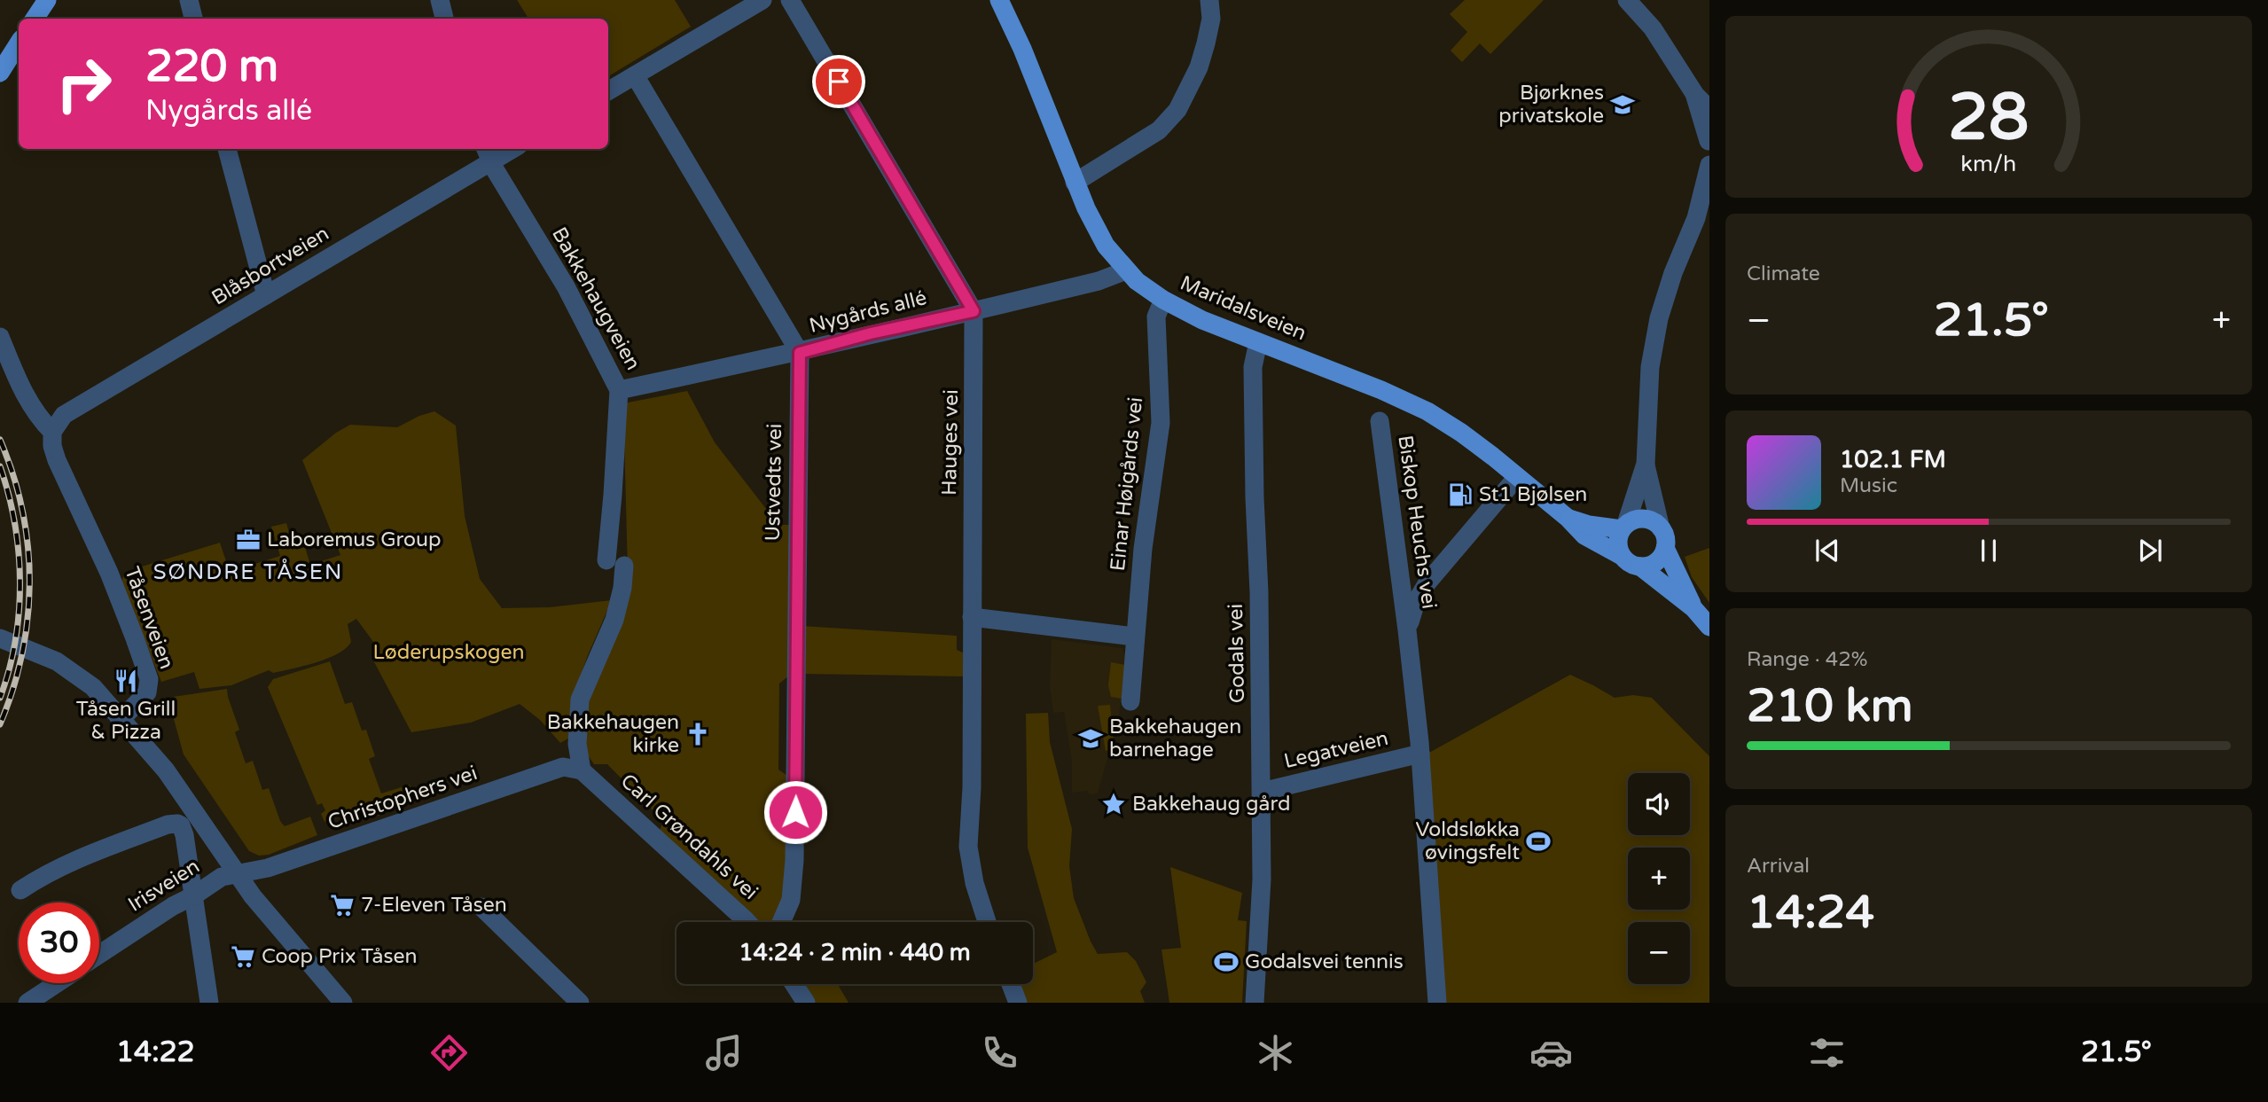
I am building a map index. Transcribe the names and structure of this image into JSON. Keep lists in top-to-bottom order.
{
  "streets": {
    "main road": ["Maridalsveien"],
    "street": [
      "Blåsbortveien",
      "Bakkehaugveien",
      "Nygårds allé",
      "Hauges vei",
      "Ustvedts vei",
      "Einar Høigårds vei",
      "Biskop Heuchs vei",
      "Tåsenveien",
      "Godals vei",
      "Legatveien",
      "Christophers vei",
      "Carl Grøndahls vei",
      "Irisveien"
    ]
  },
  "crossings": [
    ["Blåsbortveien", "Bakkehaugveien"],
    ["Blåsbortveien", "Tåsenveien"],
    ["Bakkehaugveien", "Nygårds allé"],
    ["Bakkehaugveien", "Christophers vei"],
    ["Bakkehaugveien", "Carl Grøndahls vei"],
    ["Maridalsveien", "Nygårds allé"],
    ["Maridalsveien", "Einar Høigårds vei"],
    ["Maridalsveien", "Biskop Heuchs vei"],
    ["Maridalsveien", "Godals vei"],
    ["Nygårds allé", "Hauges vei"],
    ["Nygårds allé", "Ustvedts vei"],
    ["Biskop Heuchs vei", "Legatveien"],
    ["Godals vei", "Legatveien"],
    ["Christophers vei", "Carl Grøndahls vei"],
    ["Christophers vei", "Irisveien"]
  ],
  "districts": ["SØNDRE TÅSEN"],
  "parks": ["Løderupskogen"],
  "places": {
    "school or university": ["Bjørknes privatskole", "Bakkehaugen barnehage"],
    "fuel station": ["St1 Bjølsen"],
    "office": ["Laboremus Group"],
    "restaurant": ["Tåsen Grill & Pizza"],
    "church": ["Bakkehaugen kirke"],
    "place": ["Bakkehaug gård"],
    "sports": ["Voldsløkka øvingsfelt", "Godalsvei tennis"],
    "supermarket": ["7-Eleven Tåsen", "Coop Prix Tåsen"]
  },
  "page": {
    "turn": ["220 m", "Nygårds allé"],
    "tile": [
      "Climate",
      ["Range · 42%", "210 km"],
      ["Arrival", "14:24"]
    ],
    "heat": ["−", "21.5°", "+"],
    "song": ["102.1 FM", "Music"],
    "map_buttons": ["+", "−"],
    "limit": "30",
    "trip": "14:24 · 2 min · 440 m",
    "tabs": ["14:22", "21.5°"],
    "gauge": ["28", "km/h"]
  }
}
